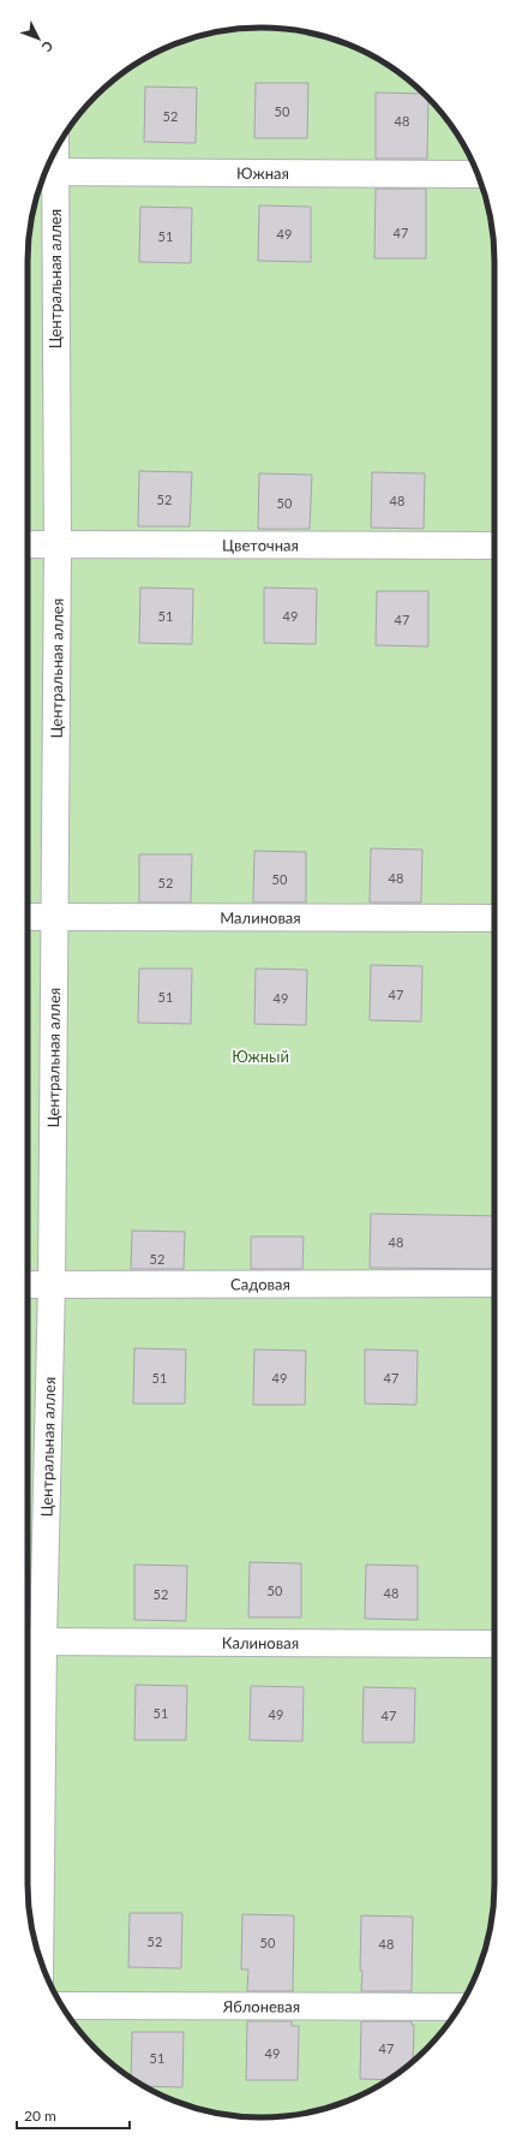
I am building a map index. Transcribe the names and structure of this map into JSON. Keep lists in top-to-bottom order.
{
  "streets": {
    "street": [
      "Южная",
      "Центральная аллея",
      "Цветочная",
      "Малиновая",
      "Садовая",
      "Калиновая",
      "Яблоневая"
    ]
  },
  "crossings": [
    ["Южная", "Центральная аллея"],
    ["Центральная аллея", "Цветочная"],
    ["Центральная аллея", "Малиновая"],
    ["Центральная аллея", "Садовая"],
    ["Центральная аллея", "Калиновая"]
  ],
  "parks": ["Южный"],
  "house_numbers": [
    "50",
    "52",
    "48",
    "47",
    "49",
    "51",
    "52",
    "48",
    "50",
    "51",
    "49",
    "47",
    "48",
    "50",
    "52",
    "47",
    "51",
    "49",
    "48",
    "52",
    "51",
    "49",
    "47",
    "50",
    "48",
    "52",
    "51",
    "49",
    "47",
    "52",
    "50",
    "48",
    "47",
    "49",
    "51"
  ],
  "scale_bar": "20 m",
  "north": "bottom right"
}
